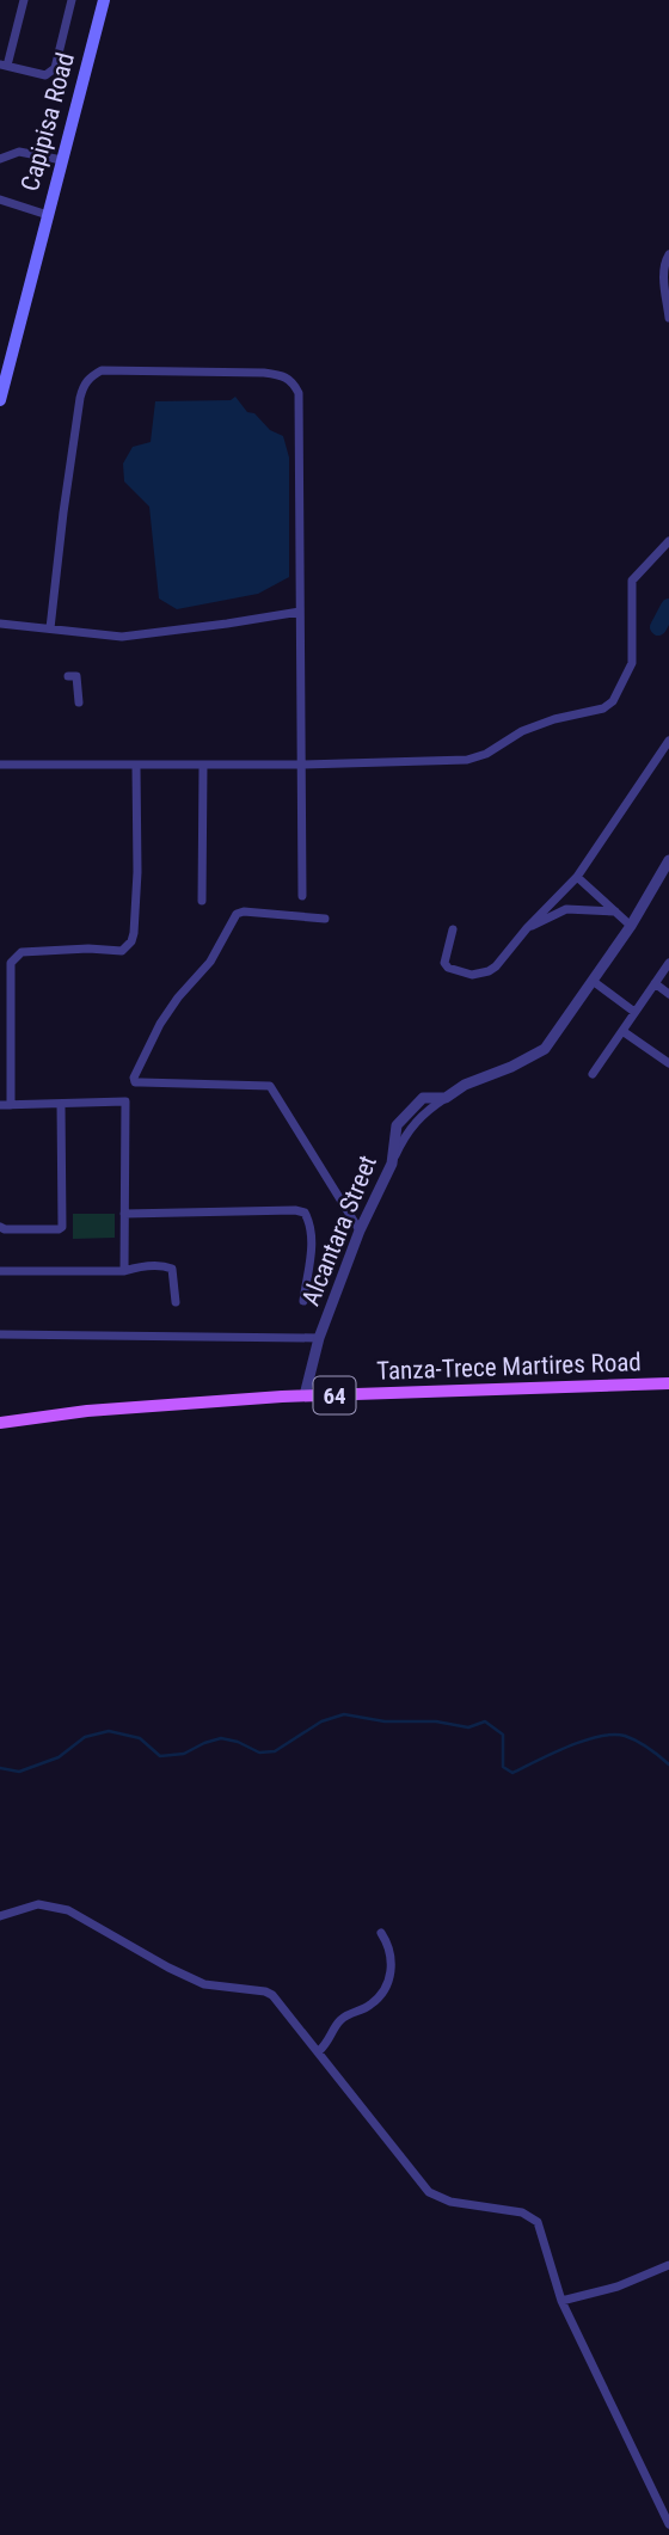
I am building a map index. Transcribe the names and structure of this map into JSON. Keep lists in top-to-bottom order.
{
  "streets": {
    "main road": ["Capipisa Road", "Tanza-Trece Martires Road", "64"],
    "street": ["Alcantara Street"]
  },
  "crossings": [
    ["Alcantara Street", "Tanza-Trece Martires Road"]
  ]
}
